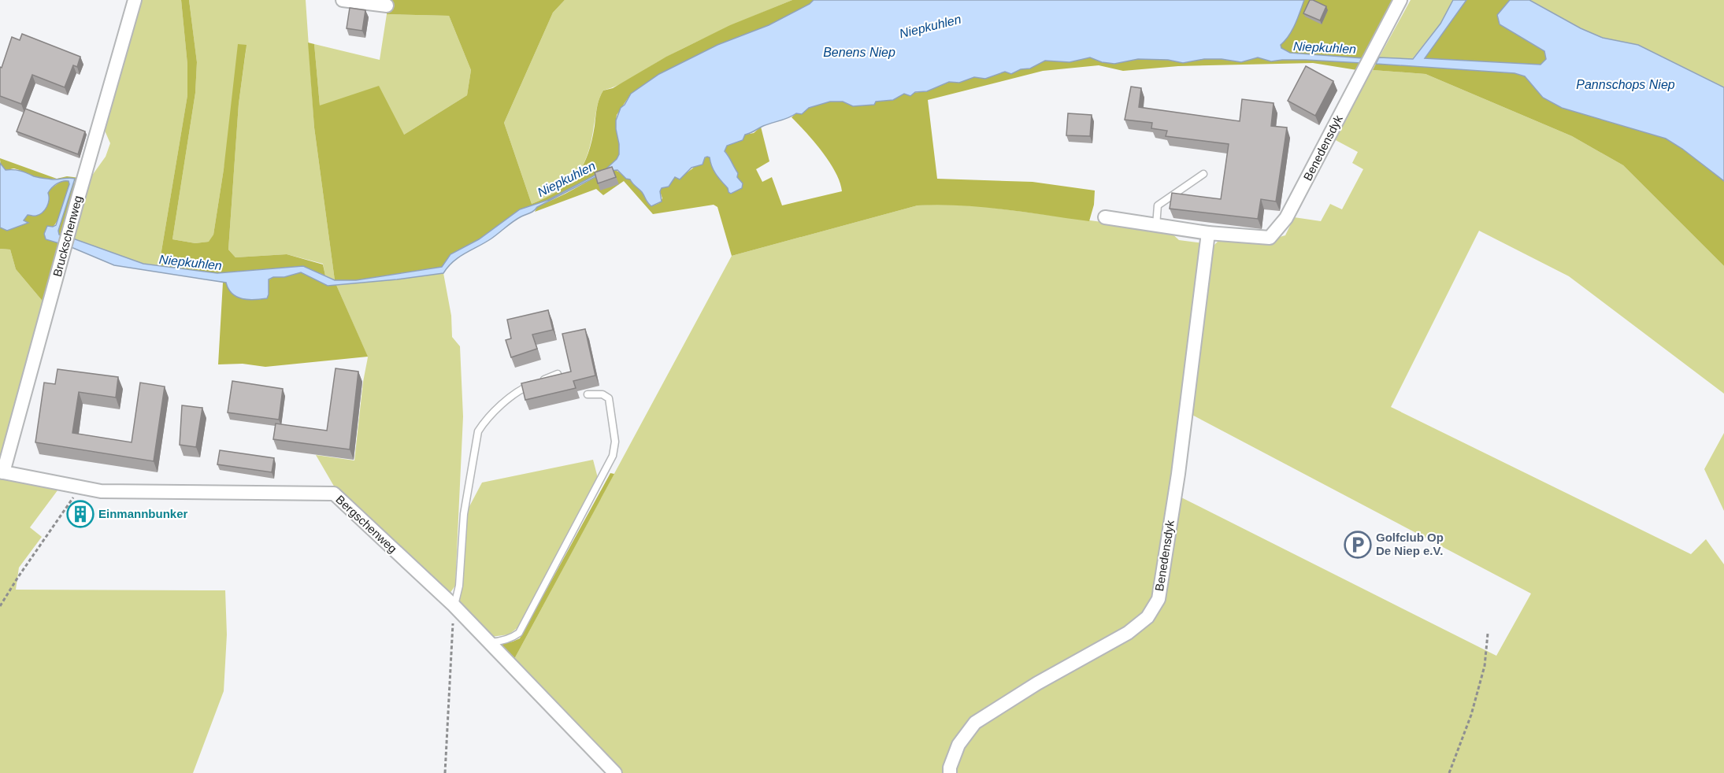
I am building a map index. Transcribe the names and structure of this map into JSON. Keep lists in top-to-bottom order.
{
  "streets": {
    "street": ["Benedensdyk", "Bruckschenweg", "Bergschenweg"]
  },
  "crossings": [
    ["Bruckschenweg", "Bergschenweg"]
  ],
  "water": ["Niepkuhlen", "Benens Niep", "Pannschops Niep"],
  "places": {
    "building": ["Einmannbunker"],
    "parking": ["Golfclub Op De Niep e.V."]
  }
}
